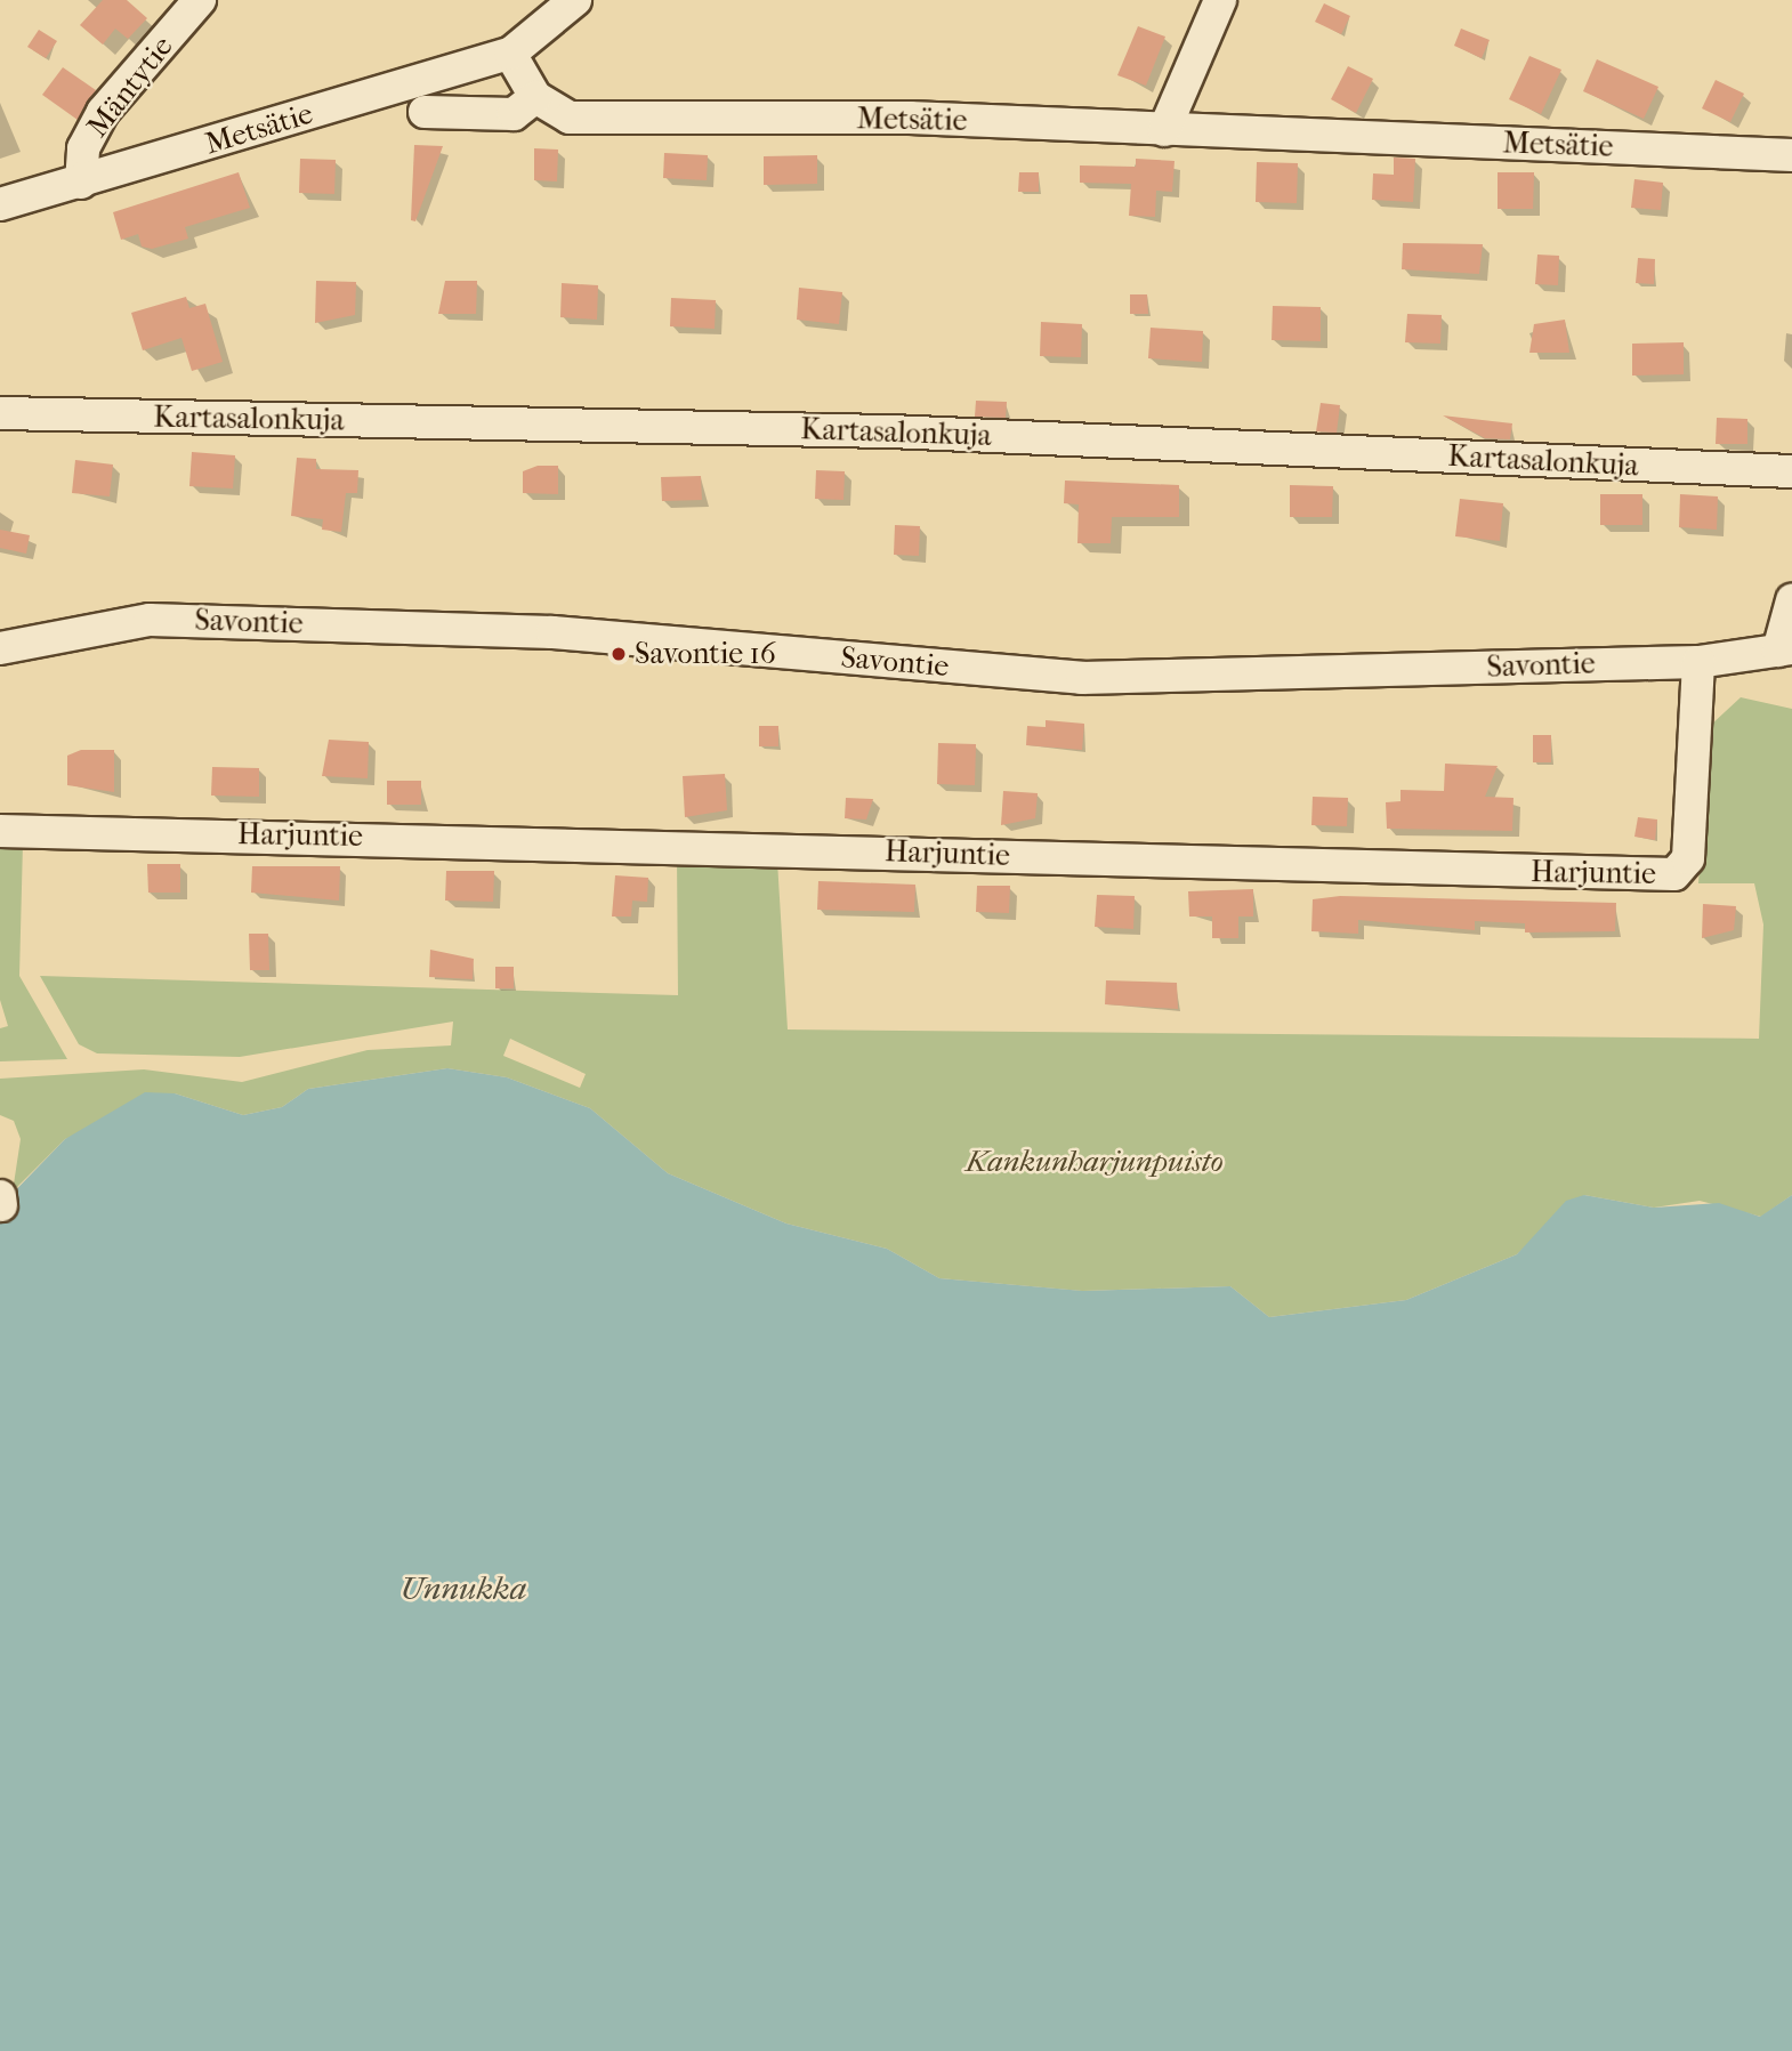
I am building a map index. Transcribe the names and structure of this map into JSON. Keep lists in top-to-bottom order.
{
  "streets": {
    "street": [
      "Mäntytie",
      "Metsätie",
      "Kartasalonkuja",
      "Savontie",
      "Harjuntie"
    ]
  },
  "crossings": [
    ["Mäntytie", "Metsätie"],
    ["Savontie", "Harjuntie"]
  ],
  "water": ["Unnukka"],
  "parks": ["Kankunharjunpuisto"],
  "places": ["Savontie 16"]
}
